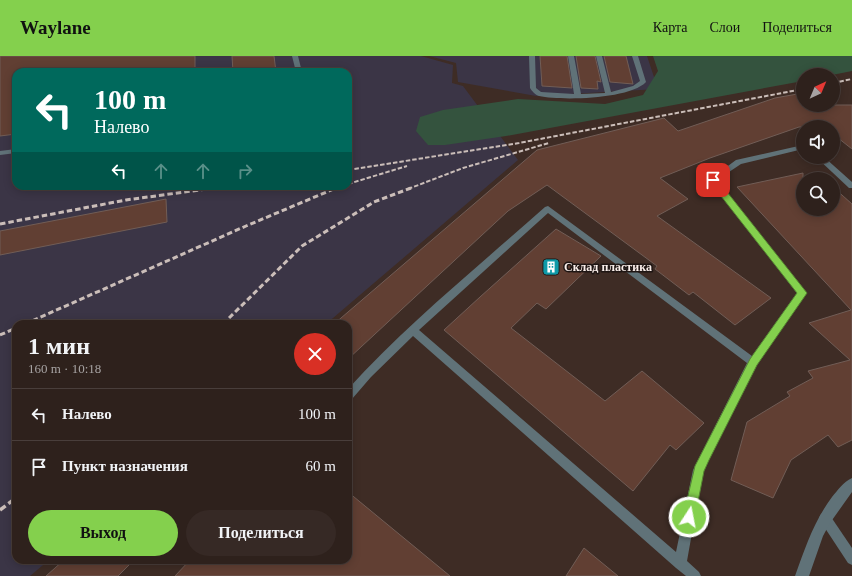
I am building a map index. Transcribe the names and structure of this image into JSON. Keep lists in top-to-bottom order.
{
  "places": {
    "building": ["Склад пластика"]
  },
  "north": "top right",
  "page": {
    "header": "Waylane",
    "nav": ["Карта", "Слои", "Поделиться"],
    "turn": ["100 m", "Налево"],
    "heading": ["1 мин", "160 m · 10:18"],
    "list": [
      {
        "name": "Налево",
        "value": "100 m"
      },
      {
        "name": "Пункт назначения",
        "value": "60 m"
      }
    ],
    "buttons": ["Выход", "Поделиться"]
  }
}
